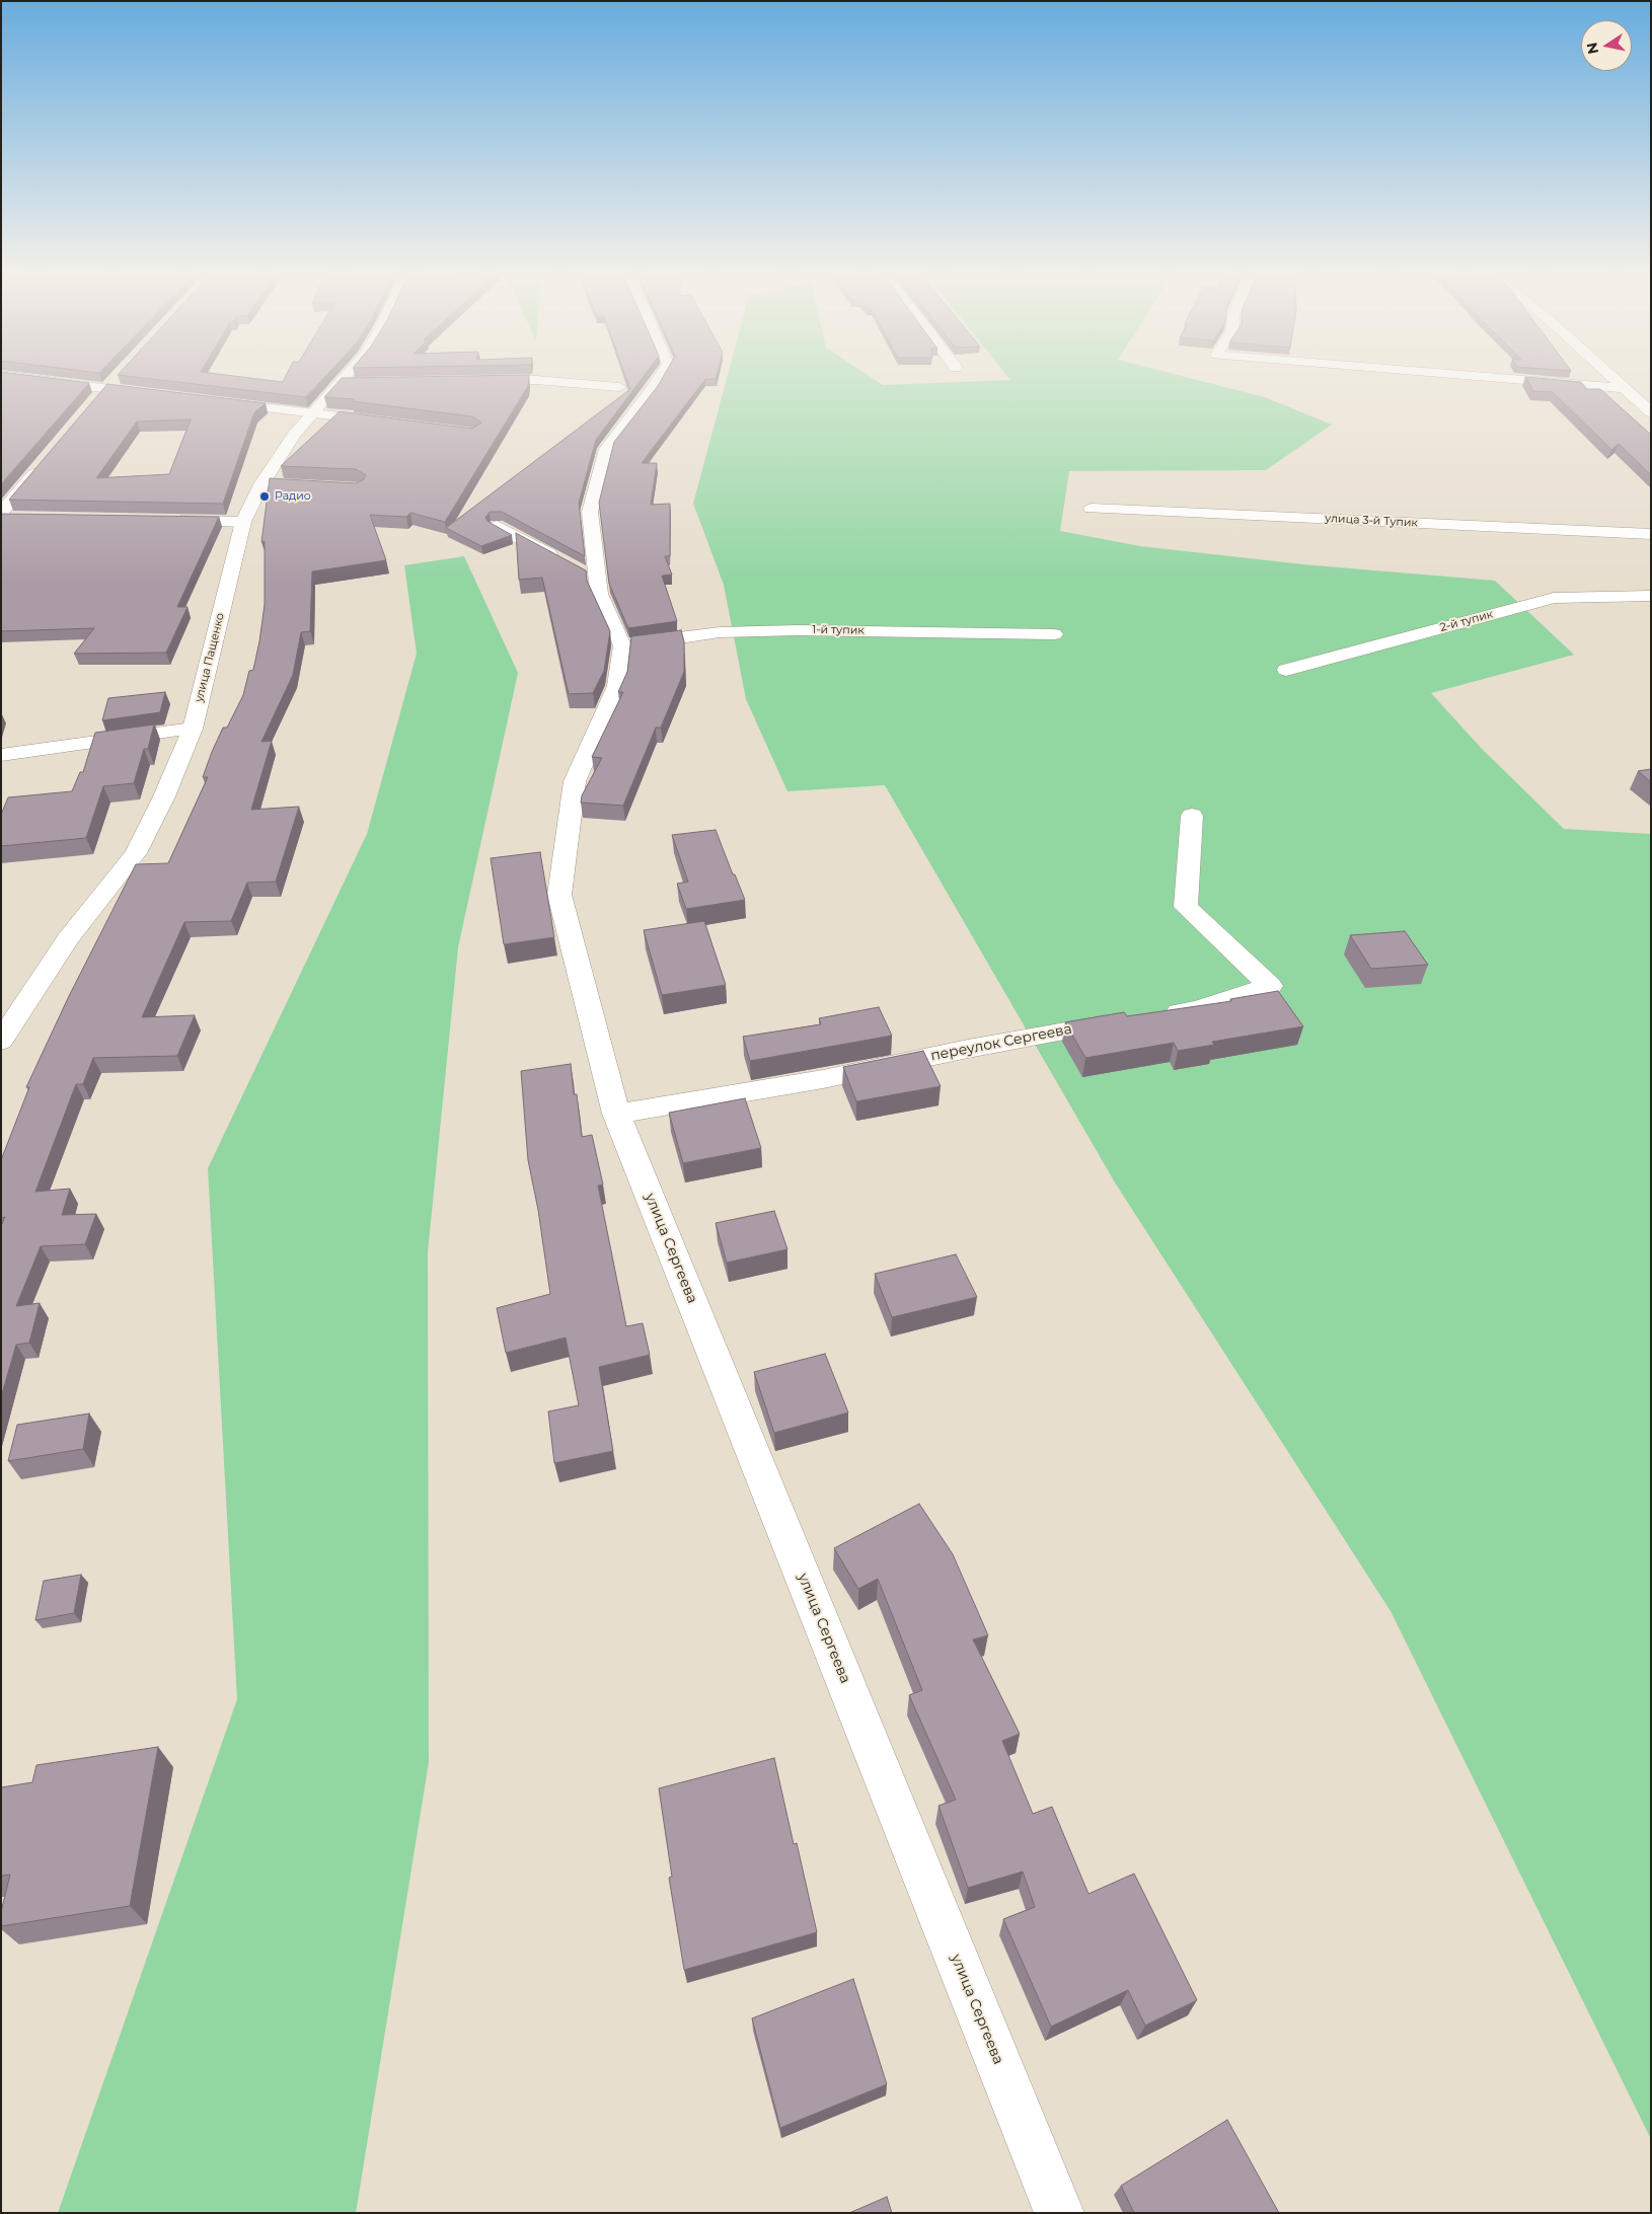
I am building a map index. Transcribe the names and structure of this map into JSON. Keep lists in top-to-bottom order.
{
  "streets": {
    "street": [
      "улица 3-й Тупик",
      "2-й тупик",
      "1-й тупик",
      "улица Пащенко",
      "переулок Сергеева",
      "улица Сергеева"
    ]
  },
  "crossings": [
    ["1-й тупик", "улица Сергеева"],
    ["переулок Сергеева", "улица Сергеева"]
  ],
  "places": ["Радио"],
  "north": "left"
}
